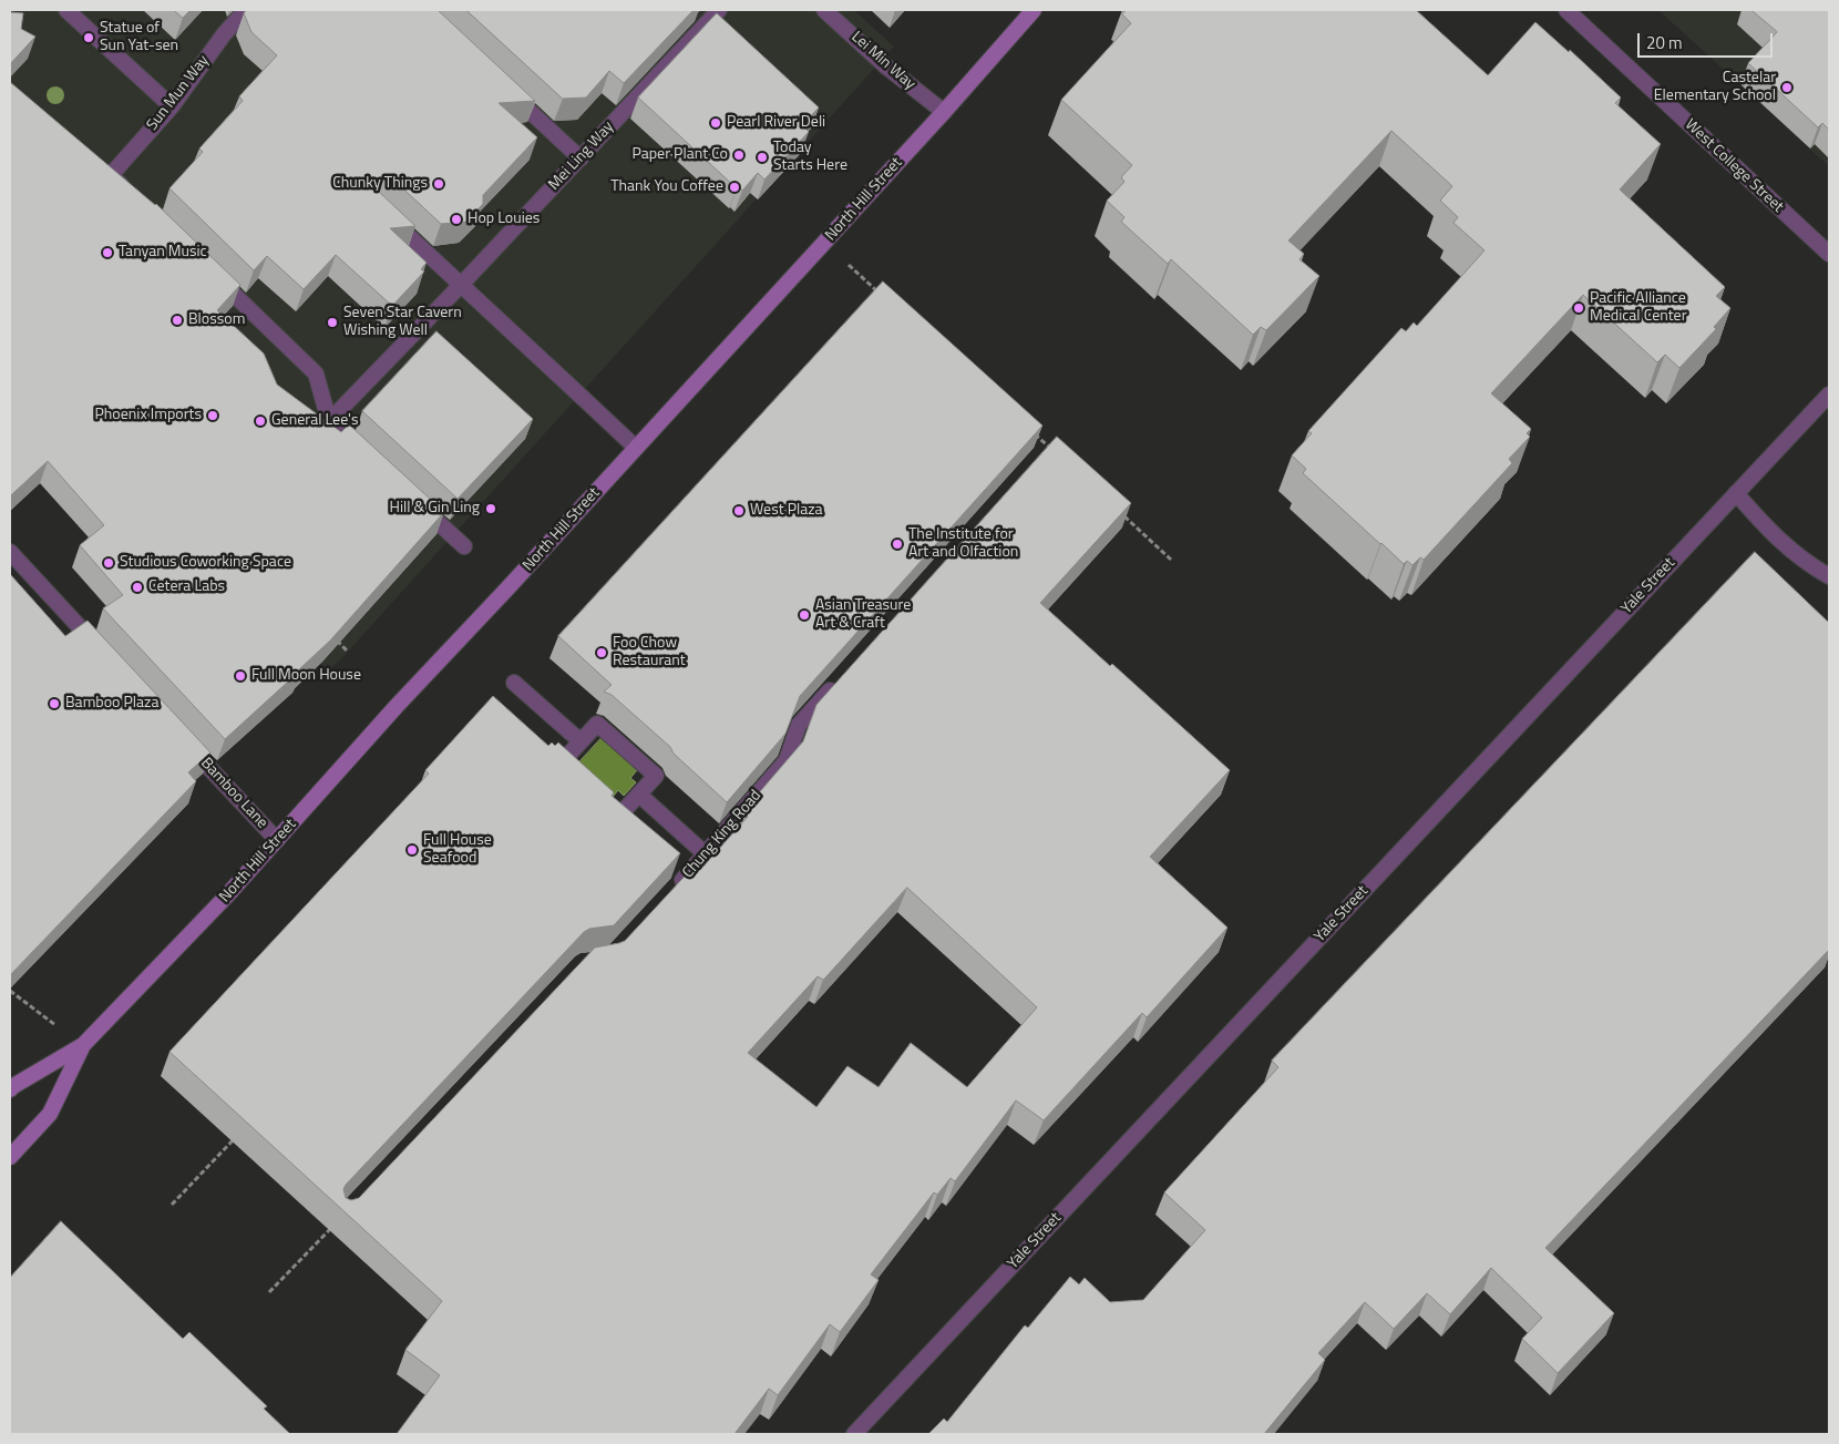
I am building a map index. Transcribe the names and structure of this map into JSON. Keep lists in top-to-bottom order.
{
  "streets": {
    "main road": ["North Hill Street"],
    "street": [
      "Lei Min Way",
      "Sun Mun Way",
      "Mei Ling Way",
      "West College Street",
      "Yale Street",
      "Bamboo Lane",
      "Chung King Road"
    ]
  },
  "crossings": [
    ["Lei Min Way", "North Hill Street"],
    ["North Hill Street", "Bamboo Lane"]
  ],
  "places": [
    "Statue of Sun Yat-sen",
    "Castelar Elementary School",
    "Pearl River Deli",
    "Paper Plant Co",
    "Today Starts Here",
    "Chunky Things",
    "Thank You Coffee",
    "Hop Louies",
    "Tanyan Music",
    "Pacific Alliance Medical Center",
    "Blossom",
    "Seven Star Cavern Wishing Well",
    "Phoenix Imports",
    "General Lee's",
    "Hill & Gin Ling",
    "West Plaza",
    "The Institute for Art and Olfaction",
    "Studious Coworking Space",
    "Cetera Labs",
    "Asian Treasure Art & Craft",
    "Foo Chow Restaurant",
    "Full Moon House",
    "Bamboo Plaza",
    "Full House Seafood"
  ],
  "scale_bar": "20 m"
}
